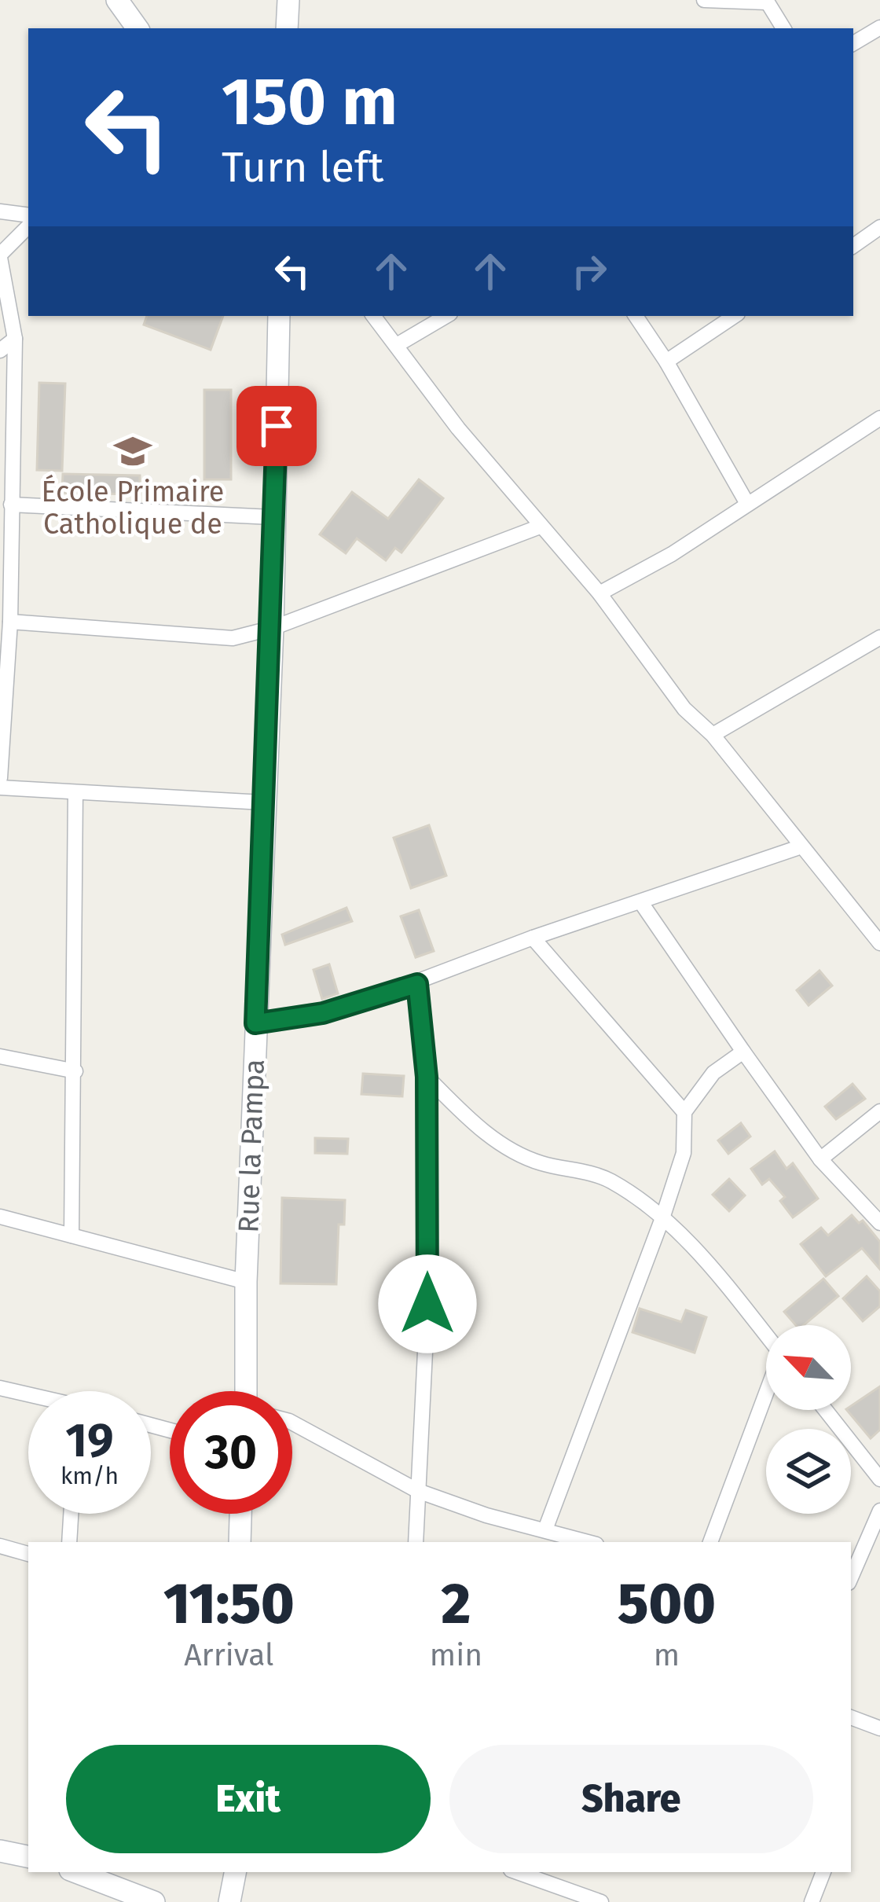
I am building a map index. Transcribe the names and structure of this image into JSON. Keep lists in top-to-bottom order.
{
  "streets": {
    "street": ["Rue la Pampa"]
  },
  "places": {
    "school or university": ["École Primaire Catholique de"]
  },
  "north": "top left",
  "page": {
    "turn": ["150 m", "Turn left"],
    "speed": "19 km/h",
    "limit": "30",
    "eta": [
      "11:50",
      "Arrival",
      "2",
      "min",
      "500",
      "m"
    ],
    "buttons": ["Exit", "Share"]
  }
}
